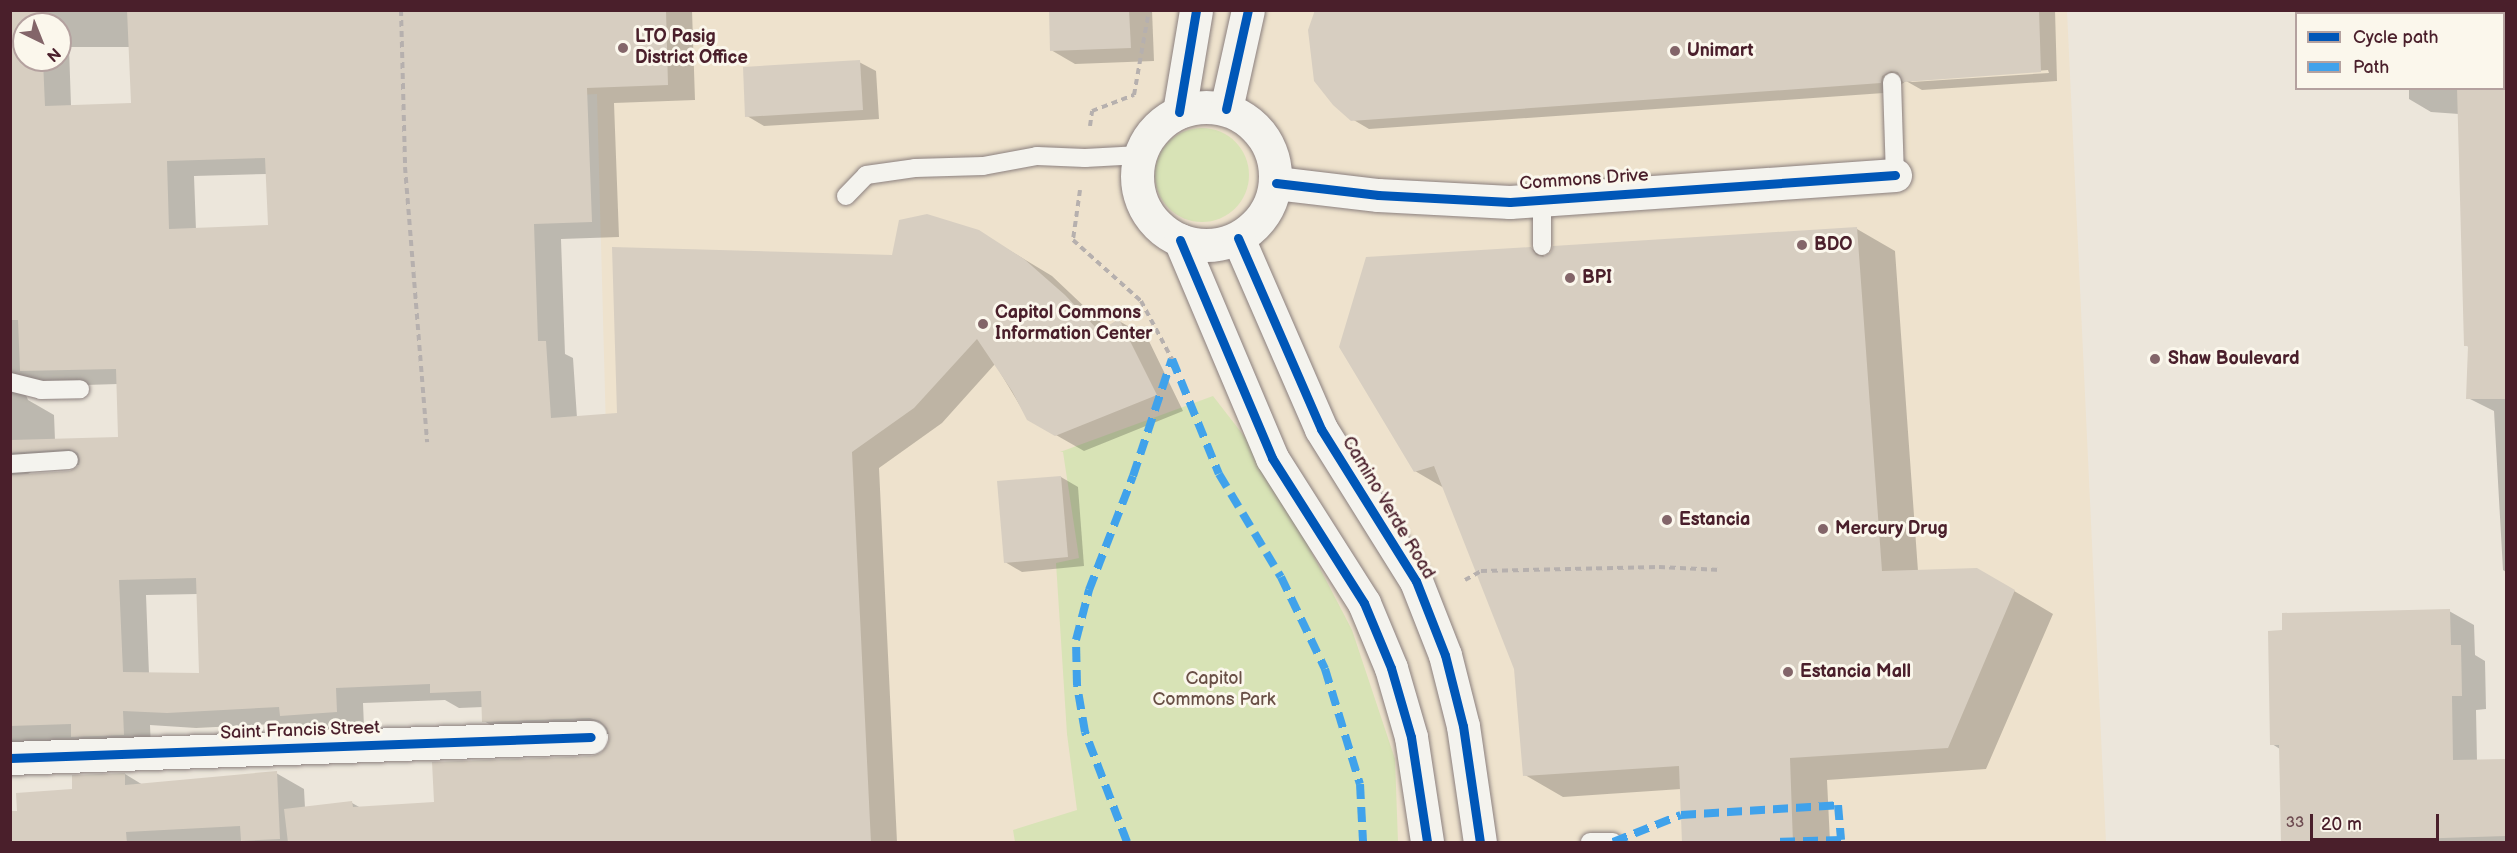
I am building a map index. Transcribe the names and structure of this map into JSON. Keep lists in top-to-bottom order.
{
  "streets": {
    "street": ["Commons Drive", "Camino Verde Road", "Saint Francis Street"]
  },
  "crossings": [
    ["Commons Drive", "Camino Verde Road"]
  ],
  "parks": ["Capitol Commons Park"],
  "places": [
    "LTO Pasig District Office",
    "Unimart",
    "BDO",
    "BPI",
    "Capitol Commons Information Center",
    "Shaw Boulevard",
    "Estancia",
    "Mercury Drug",
    "Estancia Mall"
  ],
  "house_numbers": ["33"],
  "legend": ["Cycle path", "Path"],
  "scale_bar": "20 m",
  "north": "bottom right"
}
